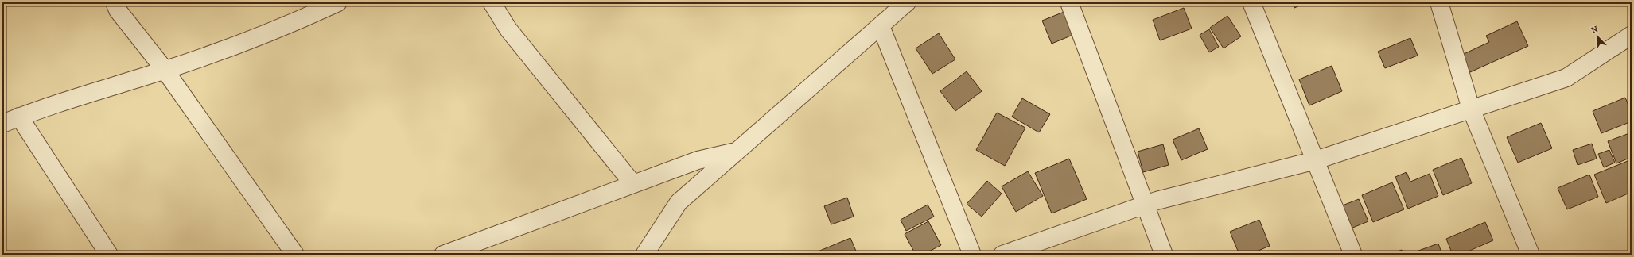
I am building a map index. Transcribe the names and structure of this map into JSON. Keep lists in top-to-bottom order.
{
  "north": "top"
}
